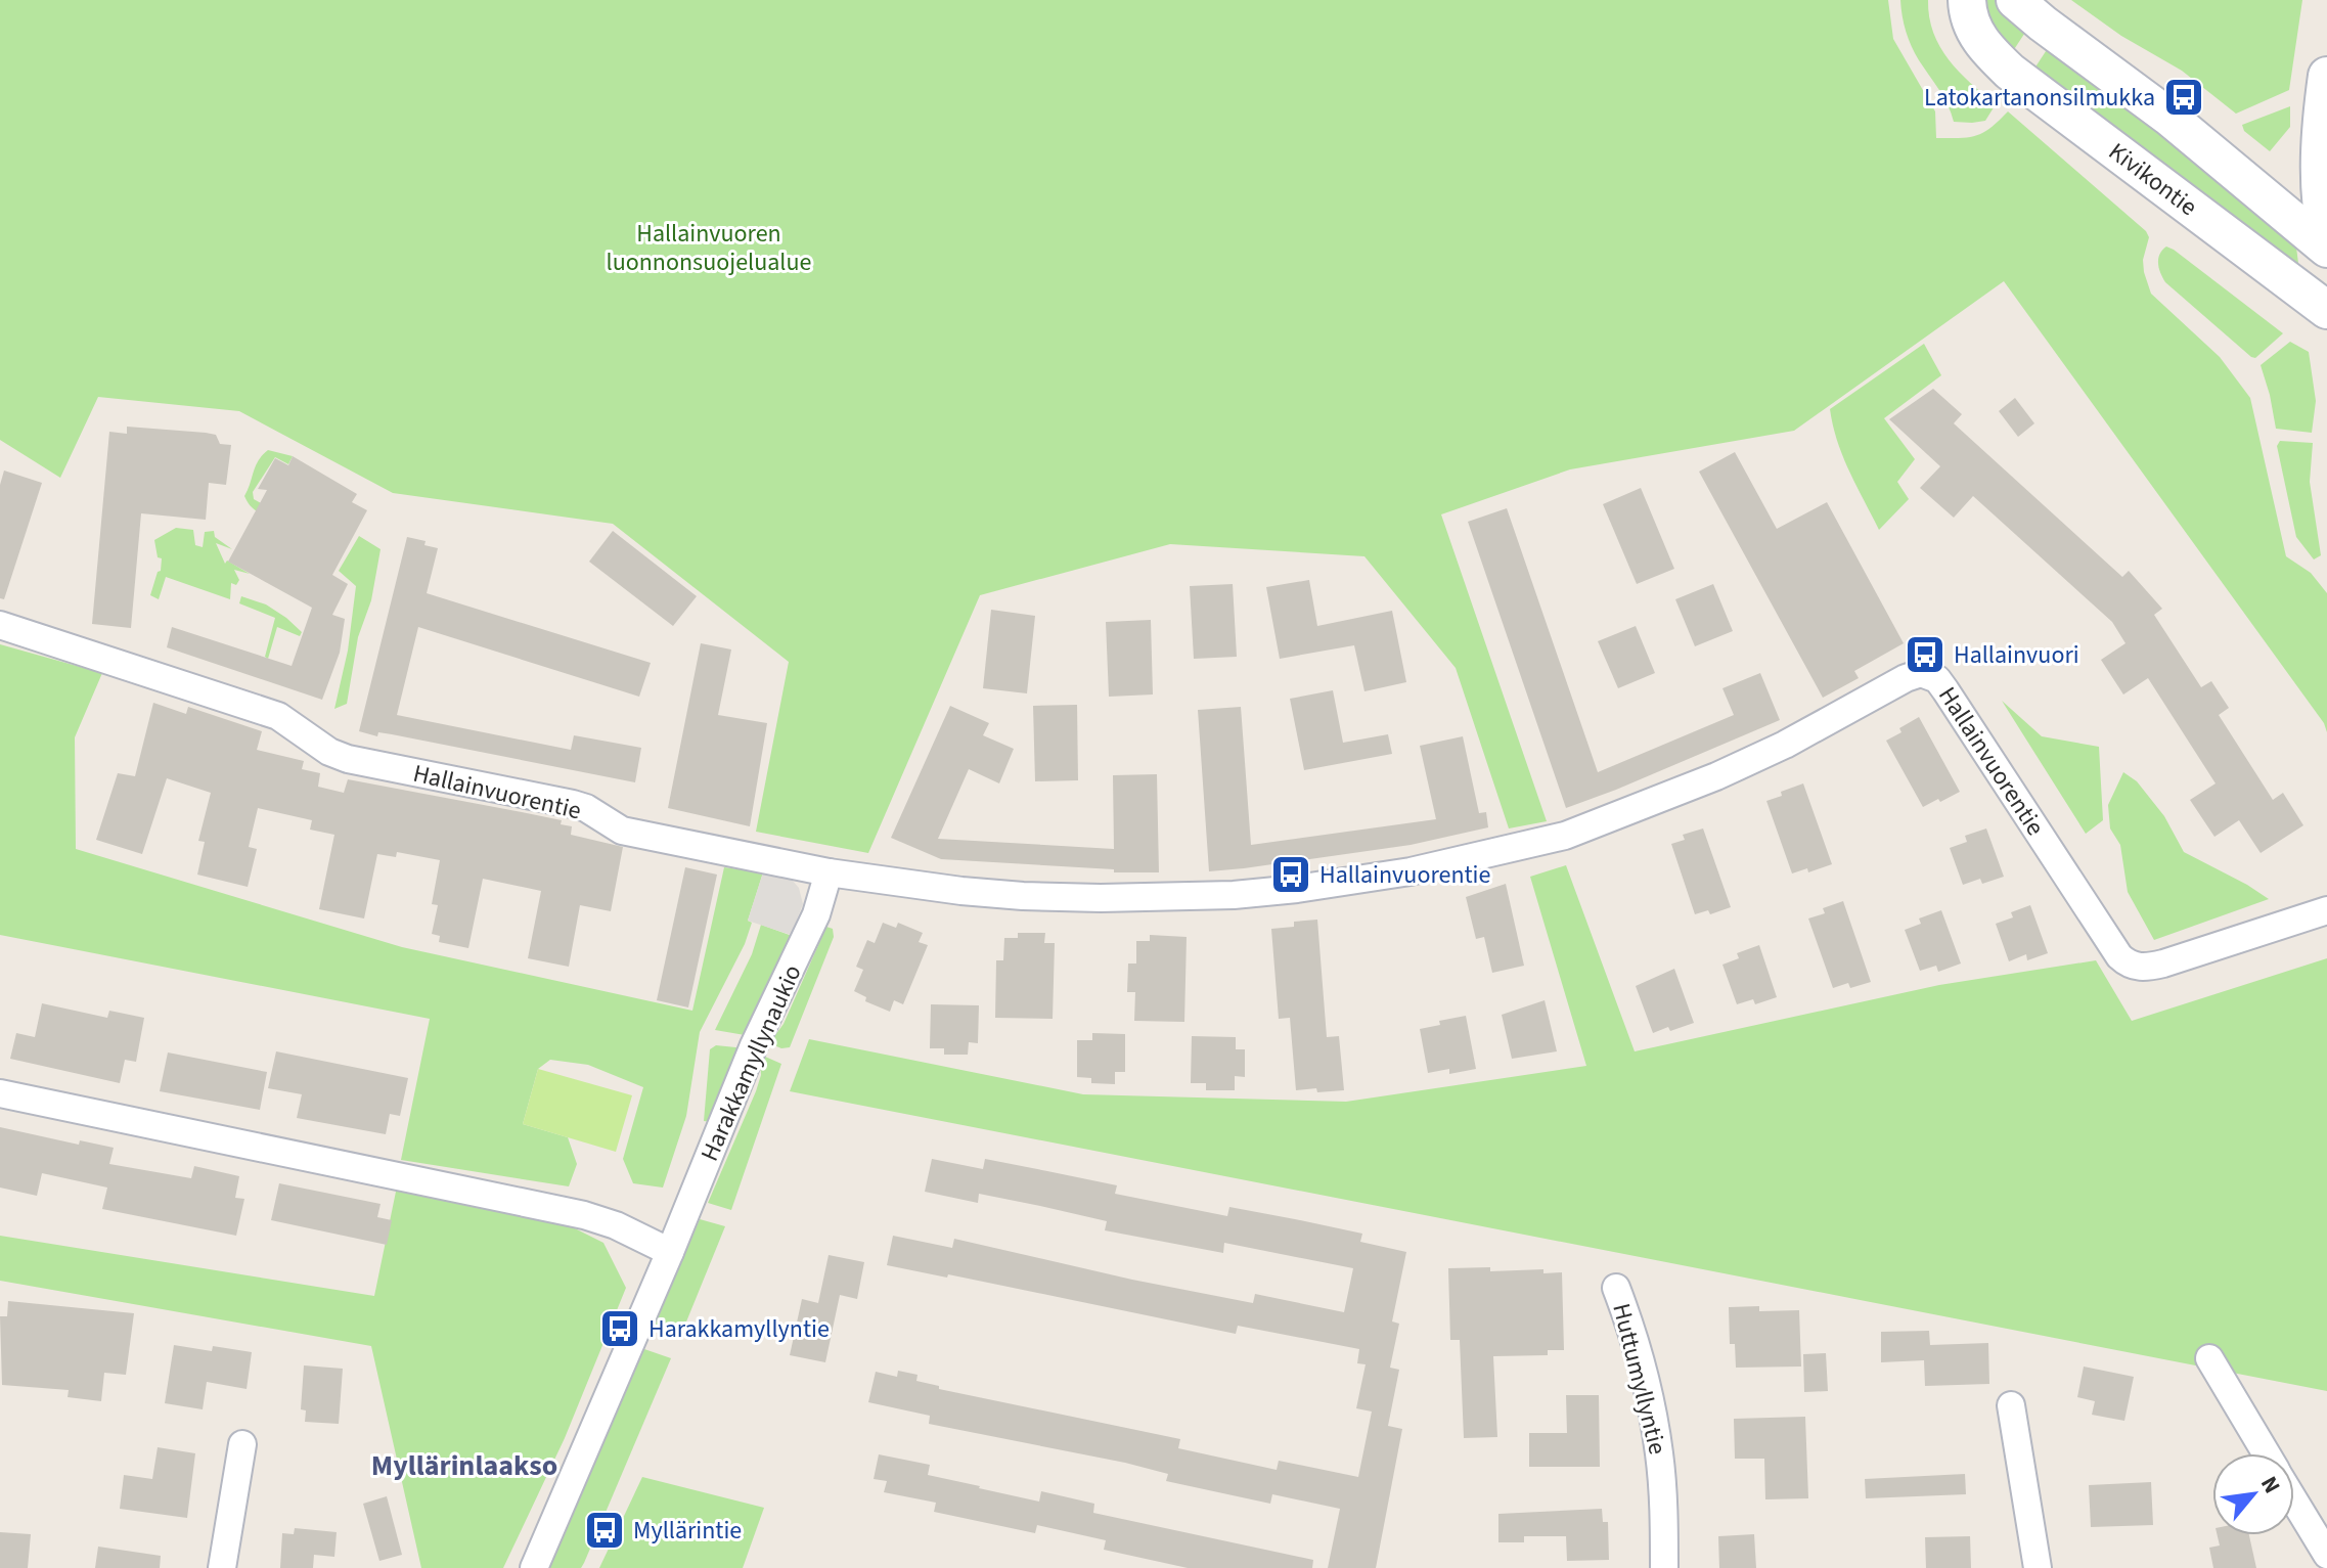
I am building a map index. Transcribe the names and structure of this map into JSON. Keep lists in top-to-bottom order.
{
  "streets": {
    "street": [
      "Kivikontie",
      "Hallainvuorentie",
      "Harakkamyllynaukio",
      "Huttumyllyntie"
    ]
  },
  "crossings": [
    ["Hallainvuorentie", "Harakkamyllynaukio"]
  ],
  "districts": ["Myllärinlaakso"],
  "parks": ["Hallainvuoren luonnonsuojelualue"],
  "places": {
    "bus stop": [
      "Latokartanonsilmukka",
      "Hallainvuori",
      "Hallainvuorentie",
      "Harakkamyllyntie",
      "Myllärintie"
    ]
  },
  "north": "top right"
}
